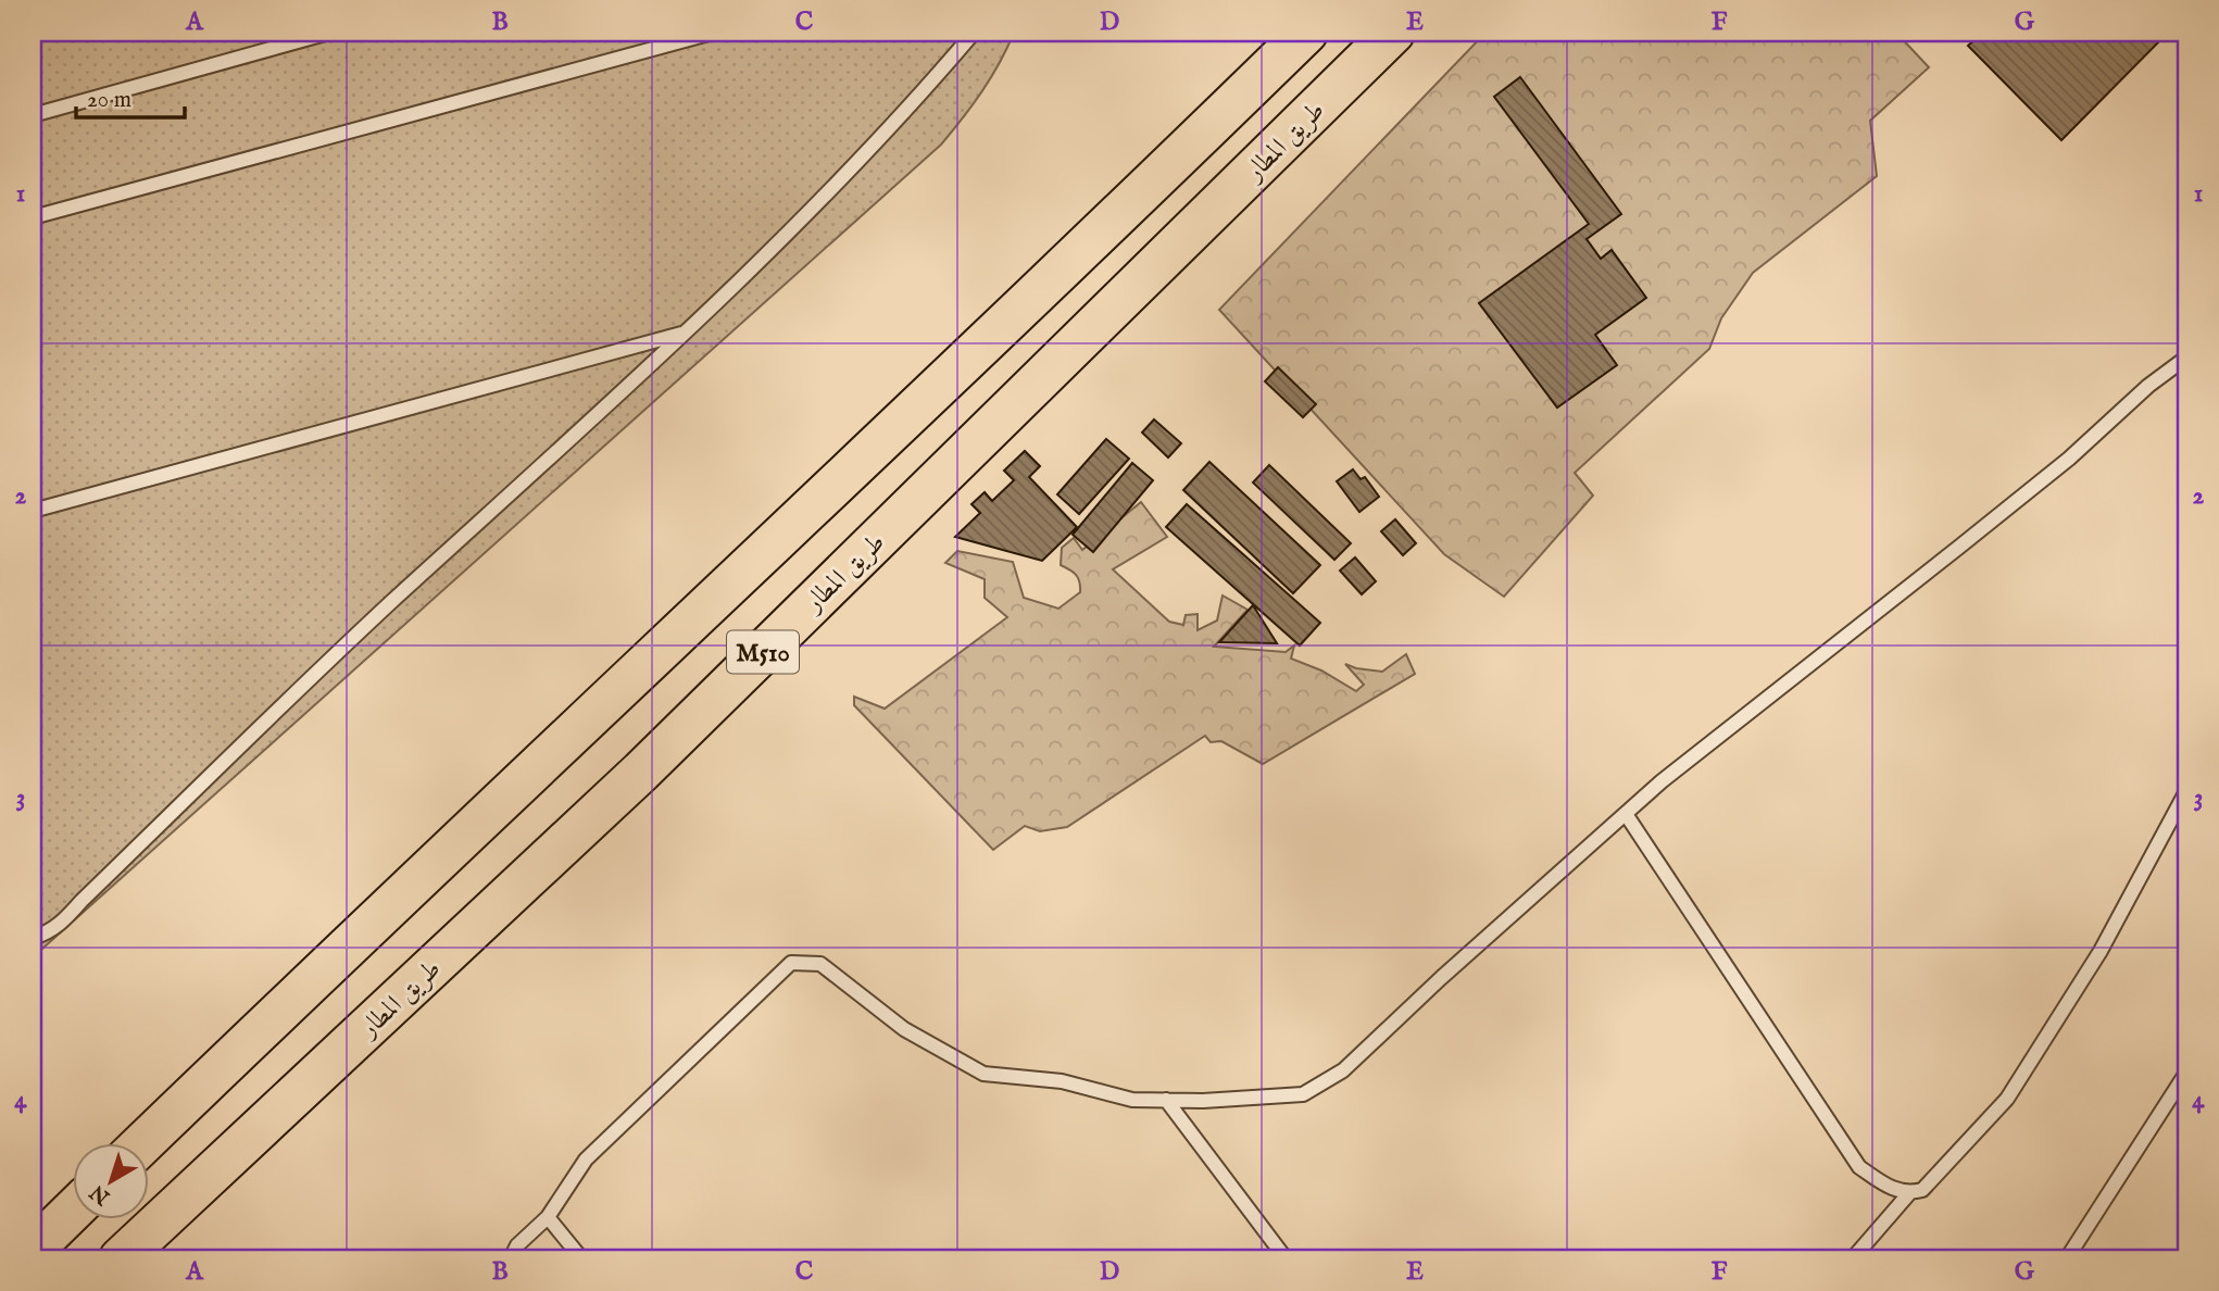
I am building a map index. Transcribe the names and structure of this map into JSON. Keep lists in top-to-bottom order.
{
  "streets": {
    "highway": ["طريق المطار", "M510"]
  },
  "scale_bar": "20 m",
  "north": "bottom left",
  "grid": {
    "columns": [
      "A",
      "B",
      "C",
      "D",
      "E",
      "F",
      "G"
    ],
    "rows": [
      "1",
      "2",
      "3",
      "4"
    ]
  }
}
